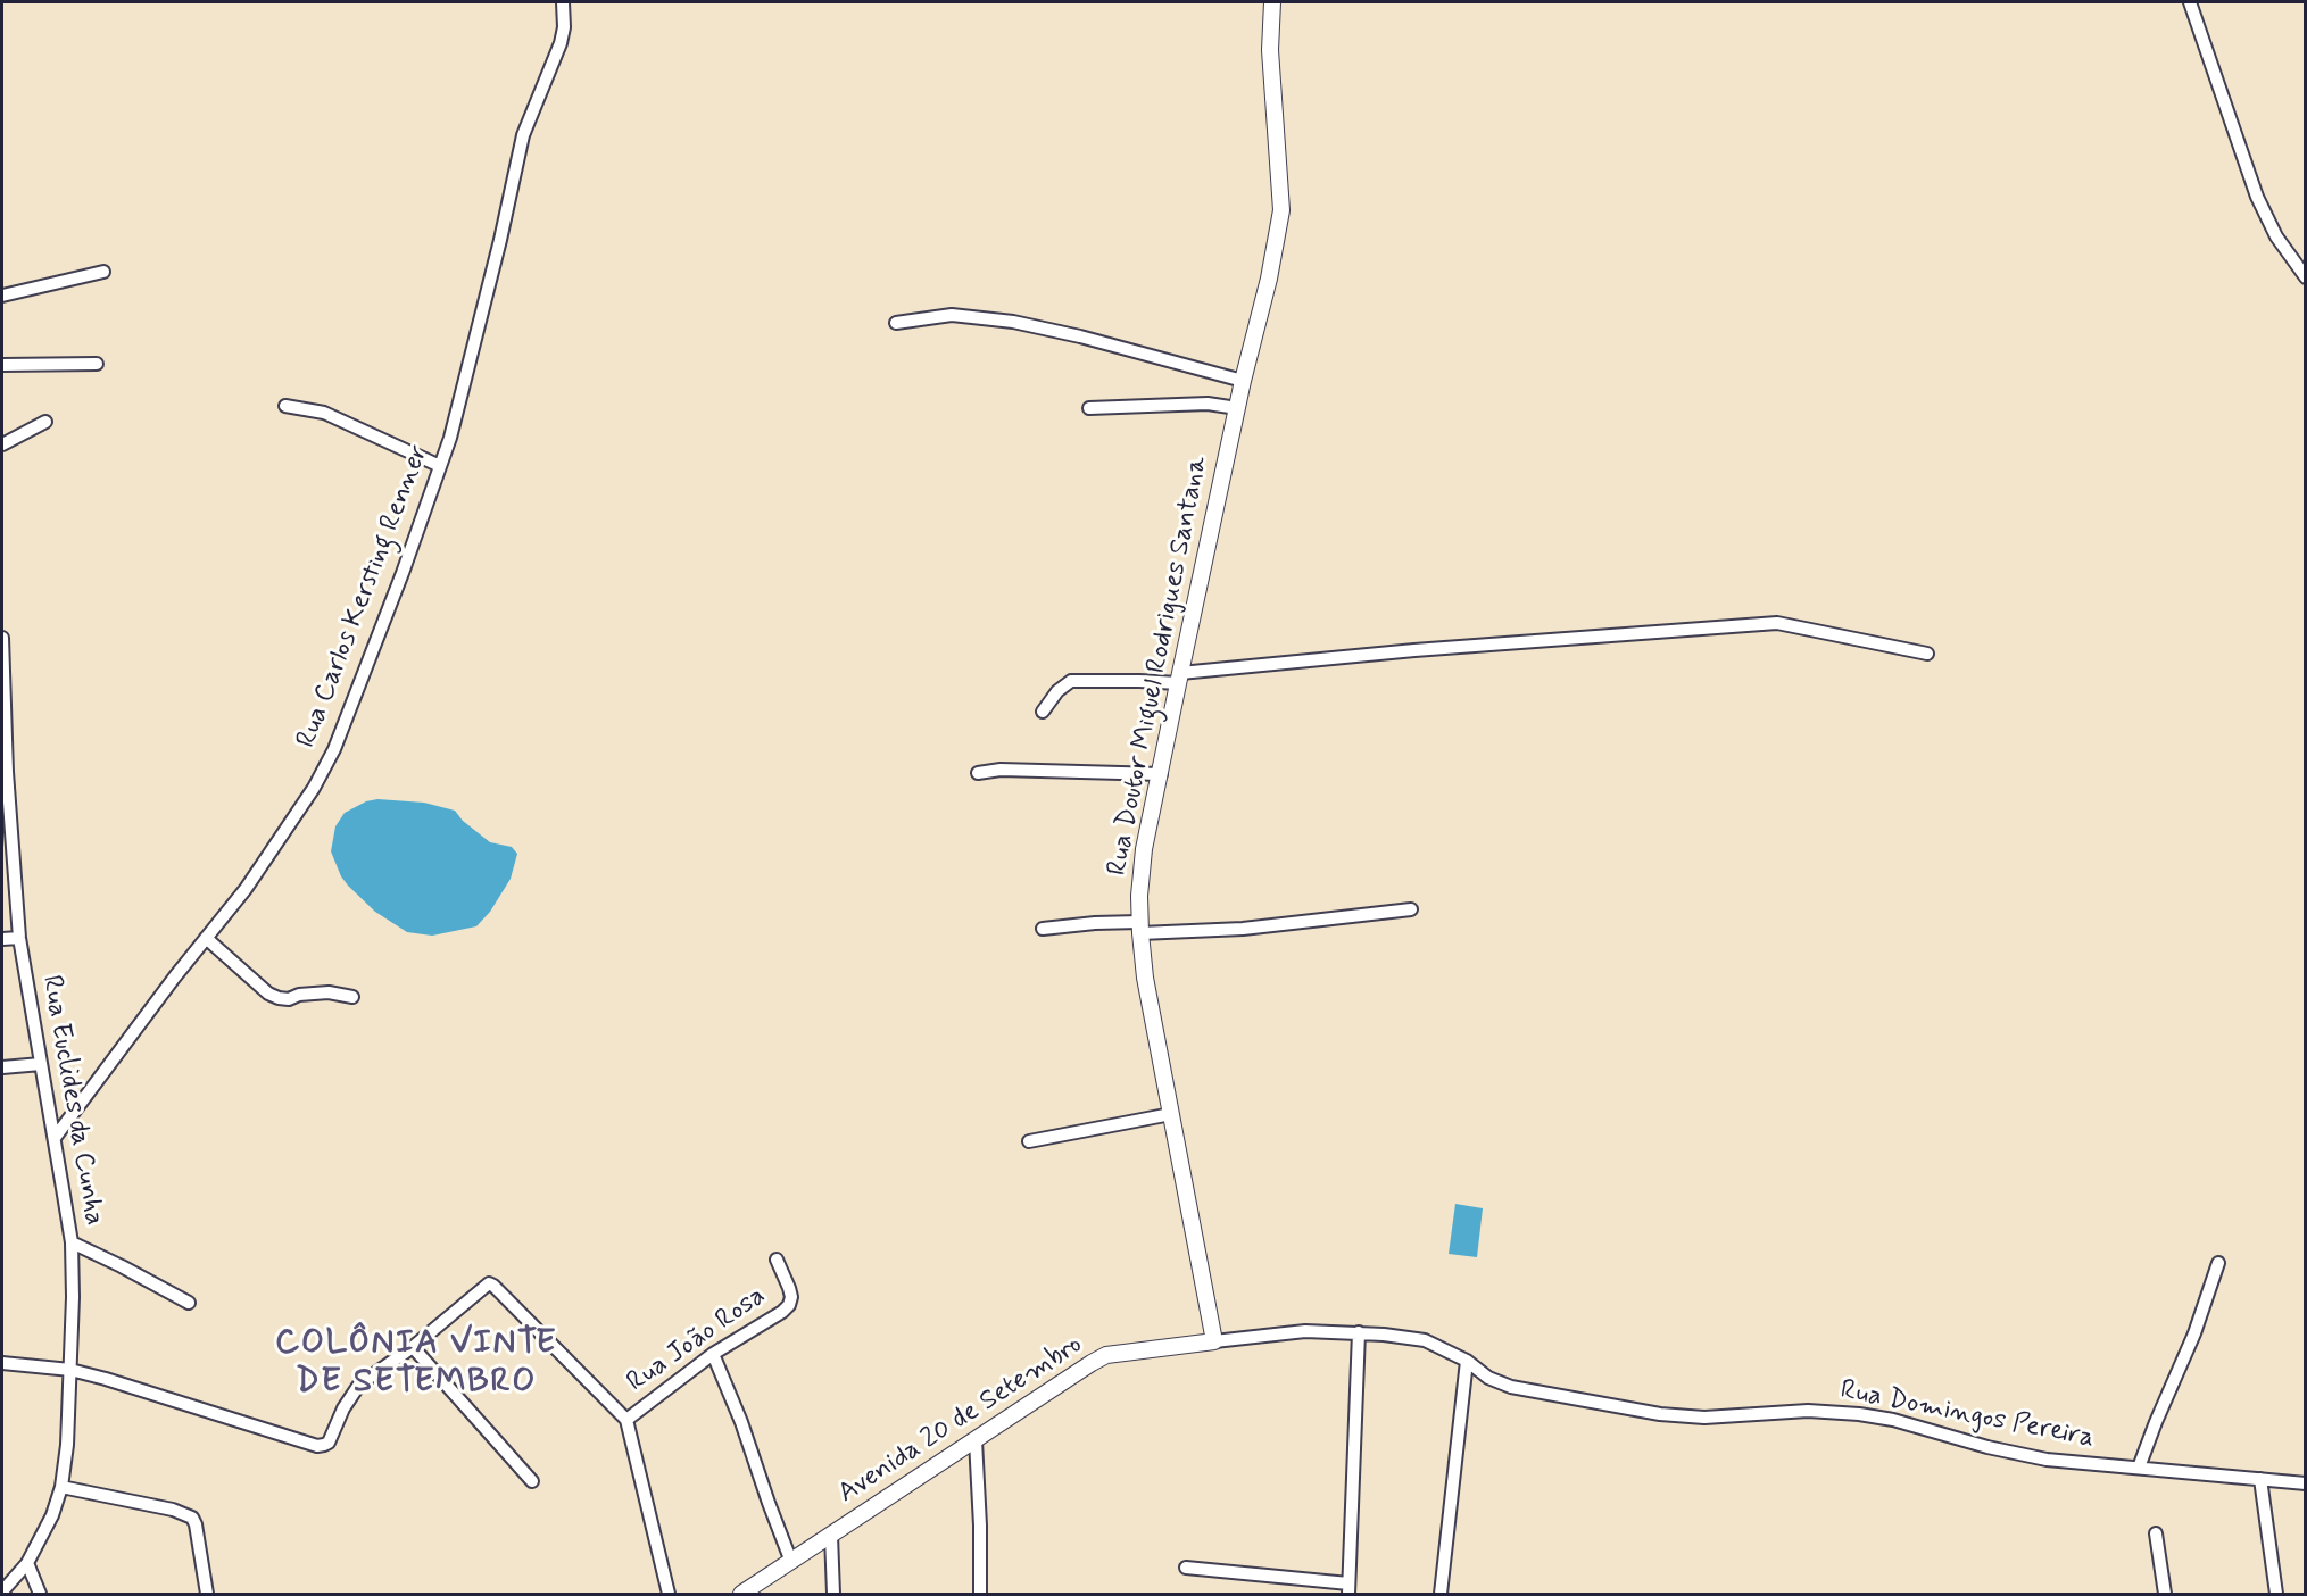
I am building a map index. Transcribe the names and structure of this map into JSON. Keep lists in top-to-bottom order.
{
  "streets": {
    "street": [
      "Rua Carlos Kersting Renner",
      "Rua Doutor Miguel Rodrigues Santana",
      "Rua Euclides da Cunha",
      "Rua João Rosa",
      "Rua Domingos Pereira",
      "Avenida 20 de Setembro"
    ]
  },
  "crossings": [
    ["Rua Carlos Kersting Renner", "Rua Euclides da Cunha"],
    ["Rua Doutor Miguel Rodrigues Santana", "Avenida 20 de Setembro"],
    ["Rua Domingos Pereira", "Avenida 20 de Setembro"]
  ],
  "districts": ["COLÔNIA VINTE DE SETEMBRO"]
}
